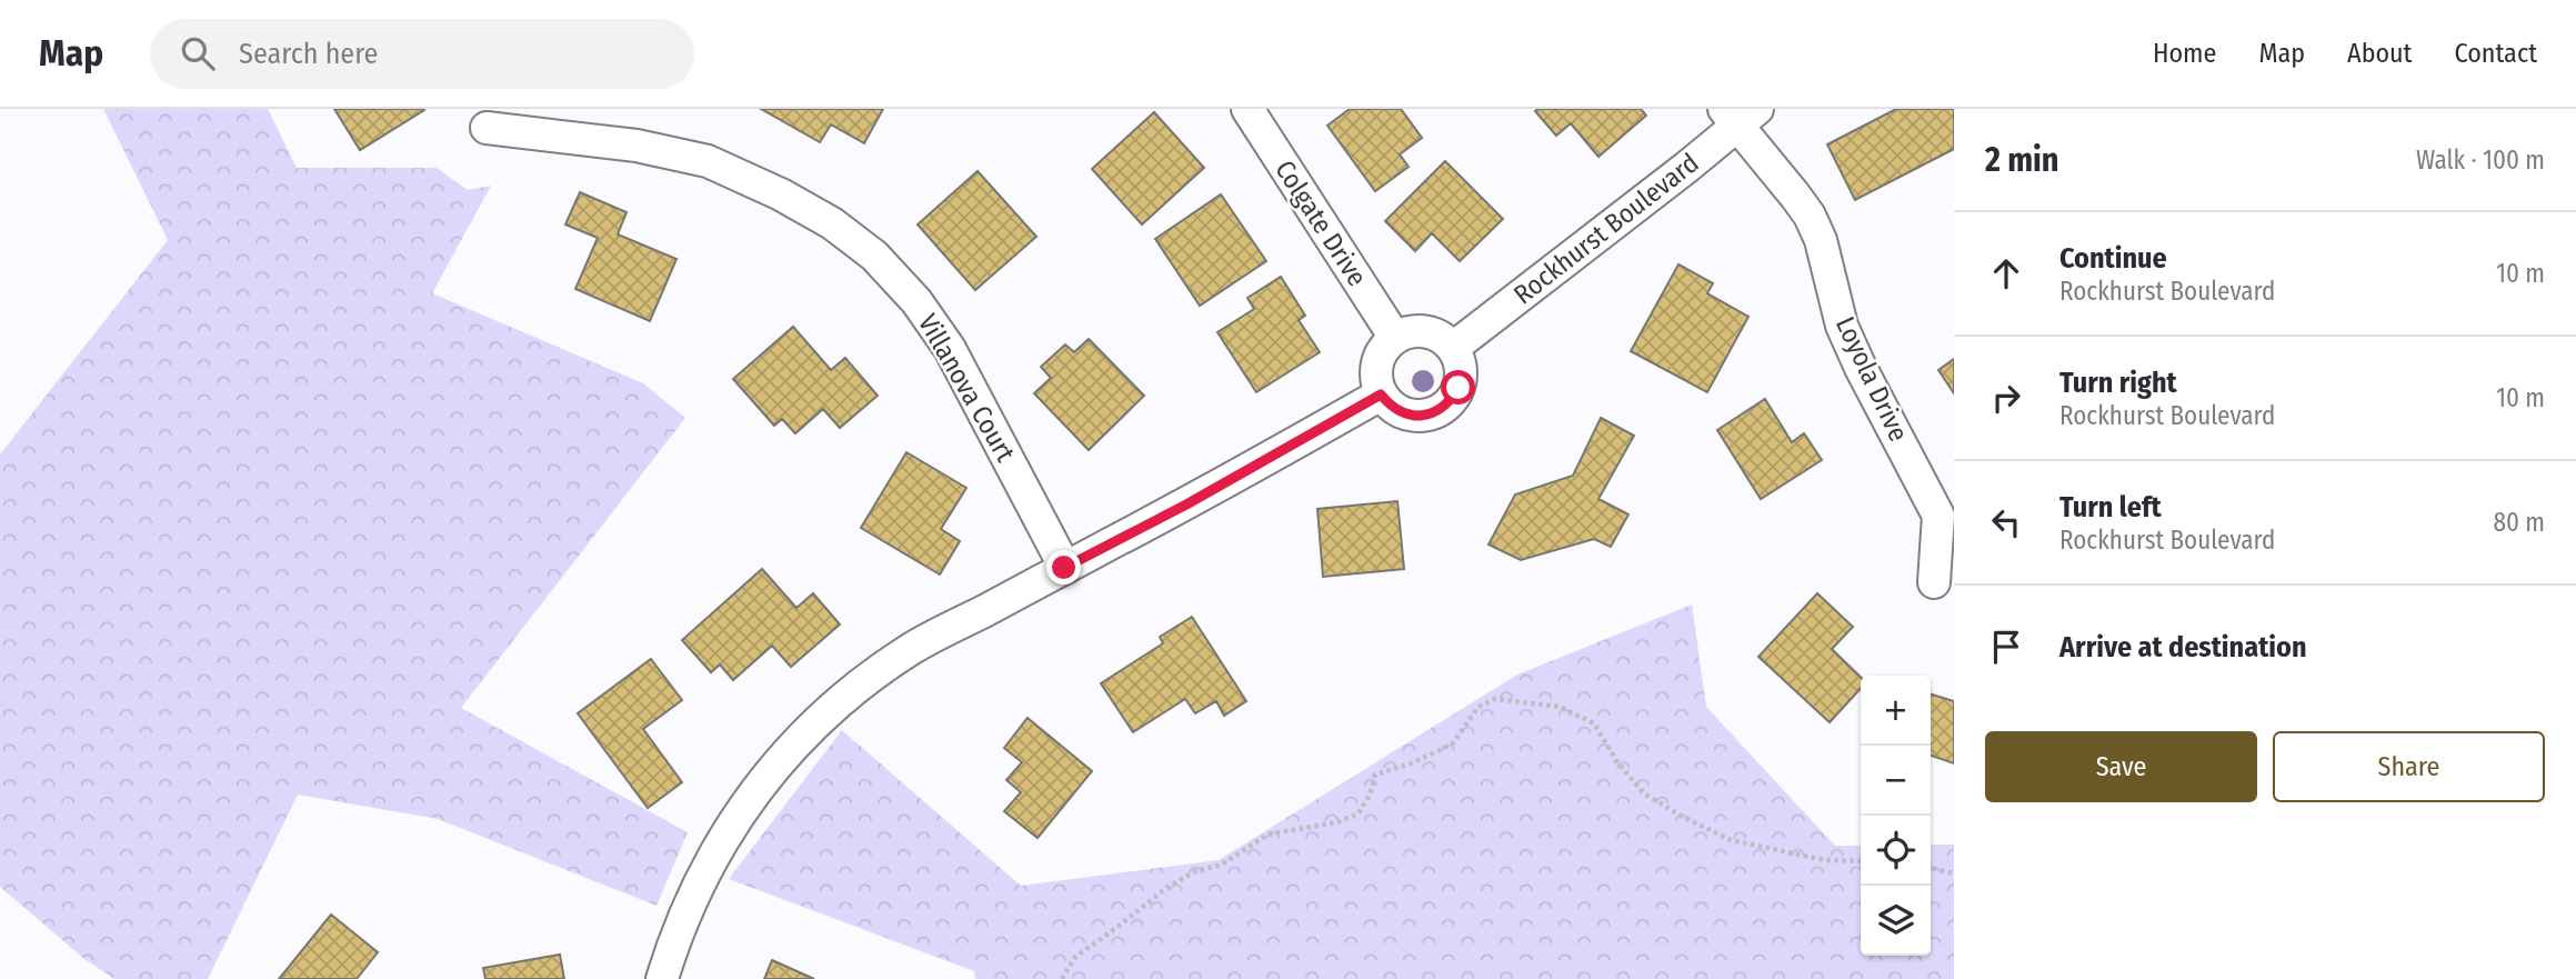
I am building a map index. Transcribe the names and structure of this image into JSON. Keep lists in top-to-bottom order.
{
  "streets": {
    "street": [
      "Colgate Drive",
      "Rockhurst Boulevard",
      "Loyola Drive",
      "Villanova Court"
    ]
  },
  "crossings": [
    ["Colgate Drive", "Rockhurst Boulevard"],
    ["Rockhurst Boulevard", "Loyola Drive"]
  ],
  "page": {
    "header": "Map",
    "search": "Search here",
    "nav": [
      "Home",
      "Map",
      "About",
      "Contact"
    ],
    "heading": ["2 min", "Walk · 100 m"],
    "list": [
      ["Continue", "Rockhurst Boulevard", "10 m"],
      ["Turn right", "Rockhurst Boulevard", "10 m"],
      ["Turn left", "Rockhurst Boulevard", "80 m"],
      "Arrive at destination"
    ],
    "map_buttons": ["+", "−"],
    "buttons": ["Save", "Share"]
  }
}
